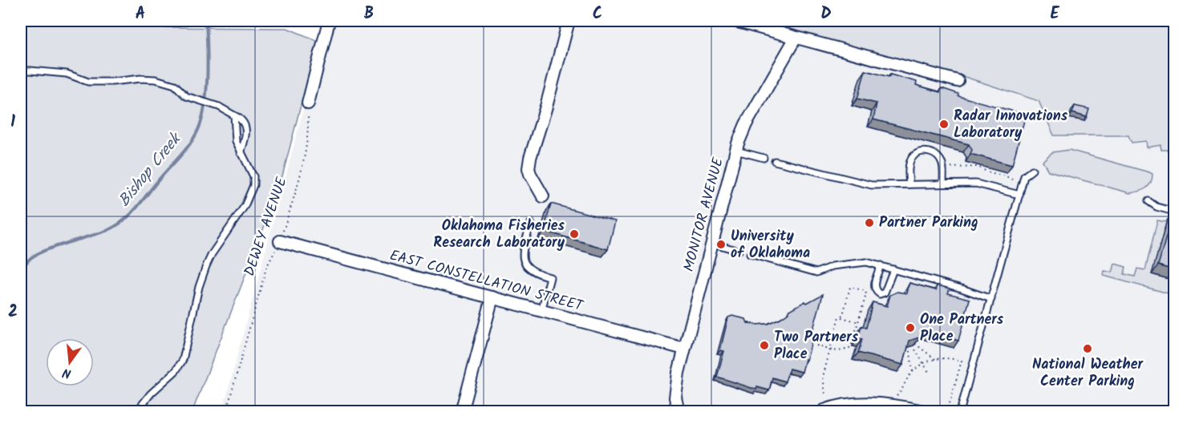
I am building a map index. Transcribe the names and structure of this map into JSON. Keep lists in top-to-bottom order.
{
  "streets": {
    "street": ["MONITOR AVENUE", "EAST CONSTELLATION STREET"],
    "path": ["DEWEY AVENUE"]
  },
  "crossings": [
    ["MONITOR AVENUE", "EAST CONSTELLATION STREET"],
    ["DEWEY AVENUE", "EAST CONSTELLATION STREET"]
  ],
  "water": ["Bishop Creek"],
  "places": [
    "Radar Innovations Laboratory",
    "Partner Parking",
    "Oklahoma Fisheries Research Laboratory",
    "University of Oklahoma",
    "One Partners Place",
    "Two Partners Place",
    "National Weather Center Parking"
  ],
  "north": "bottom",
  "grid": {
    "columns": [
      "A",
      "B",
      "C",
      "D",
      "E"
    ],
    "rows": ["1", "2"]
  }
}
